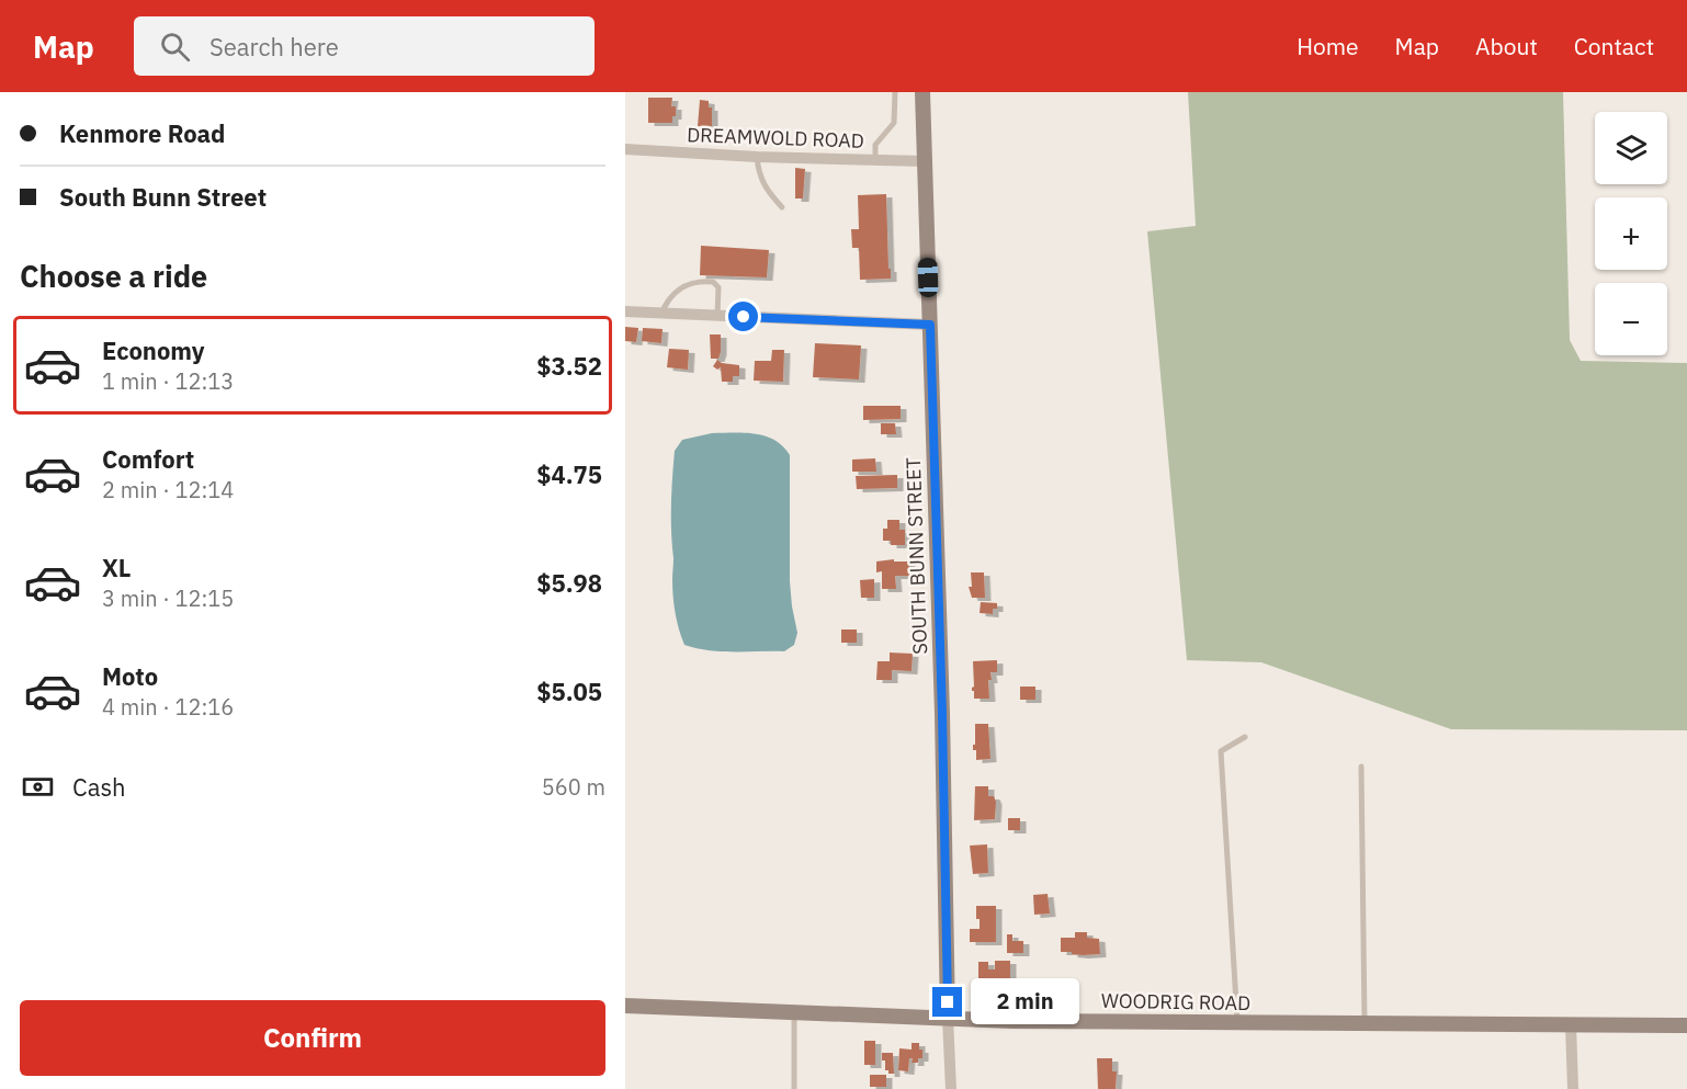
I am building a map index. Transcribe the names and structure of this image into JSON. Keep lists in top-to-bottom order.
{
  "streets": {
    "street": ["DREAMWOLD ROAD", "SOUTH BUNN STREET", "WOODRIG ROAD"]
  },
  "crossings": [
    ["DREAMWOLD ROAD", "SOUTH BUNN STREET"],
    ["SOUTH BUNN STREET", "WOODRIG ROAD"]
  ],
  "page": {
    "header": "Map",
    "search": "Search here",
    "nav": [
      "Home",
      "Map",
      "About",
      "Contact"
    ],
    "banner": ["Kenmore Road", "South Bunn Street"],
    "map_buttons": ["+", "−"],
    "heading": "Choose a ride",
    "list": [
      {
        "name": "Economy",
        "note": "1 min · 12:13",
        "value": "$3.52"
      },
      {
        "name": "Comfort",
        "note": "2 min · 12:14",
        "value": "$4.75"
      },
      {
        "name": "XL",
        "note": "3 min · 12:15",
        "value": "$5.98"
      },
      {
        "name": "Moto",
        "note": "4 min · 12:16",
        "value": "$5.05"
      }
    ],
    "pay": ["Cash", "560 m"],
    "bubble": "2 min",
    "buttons": "Confirm"
  }
}
